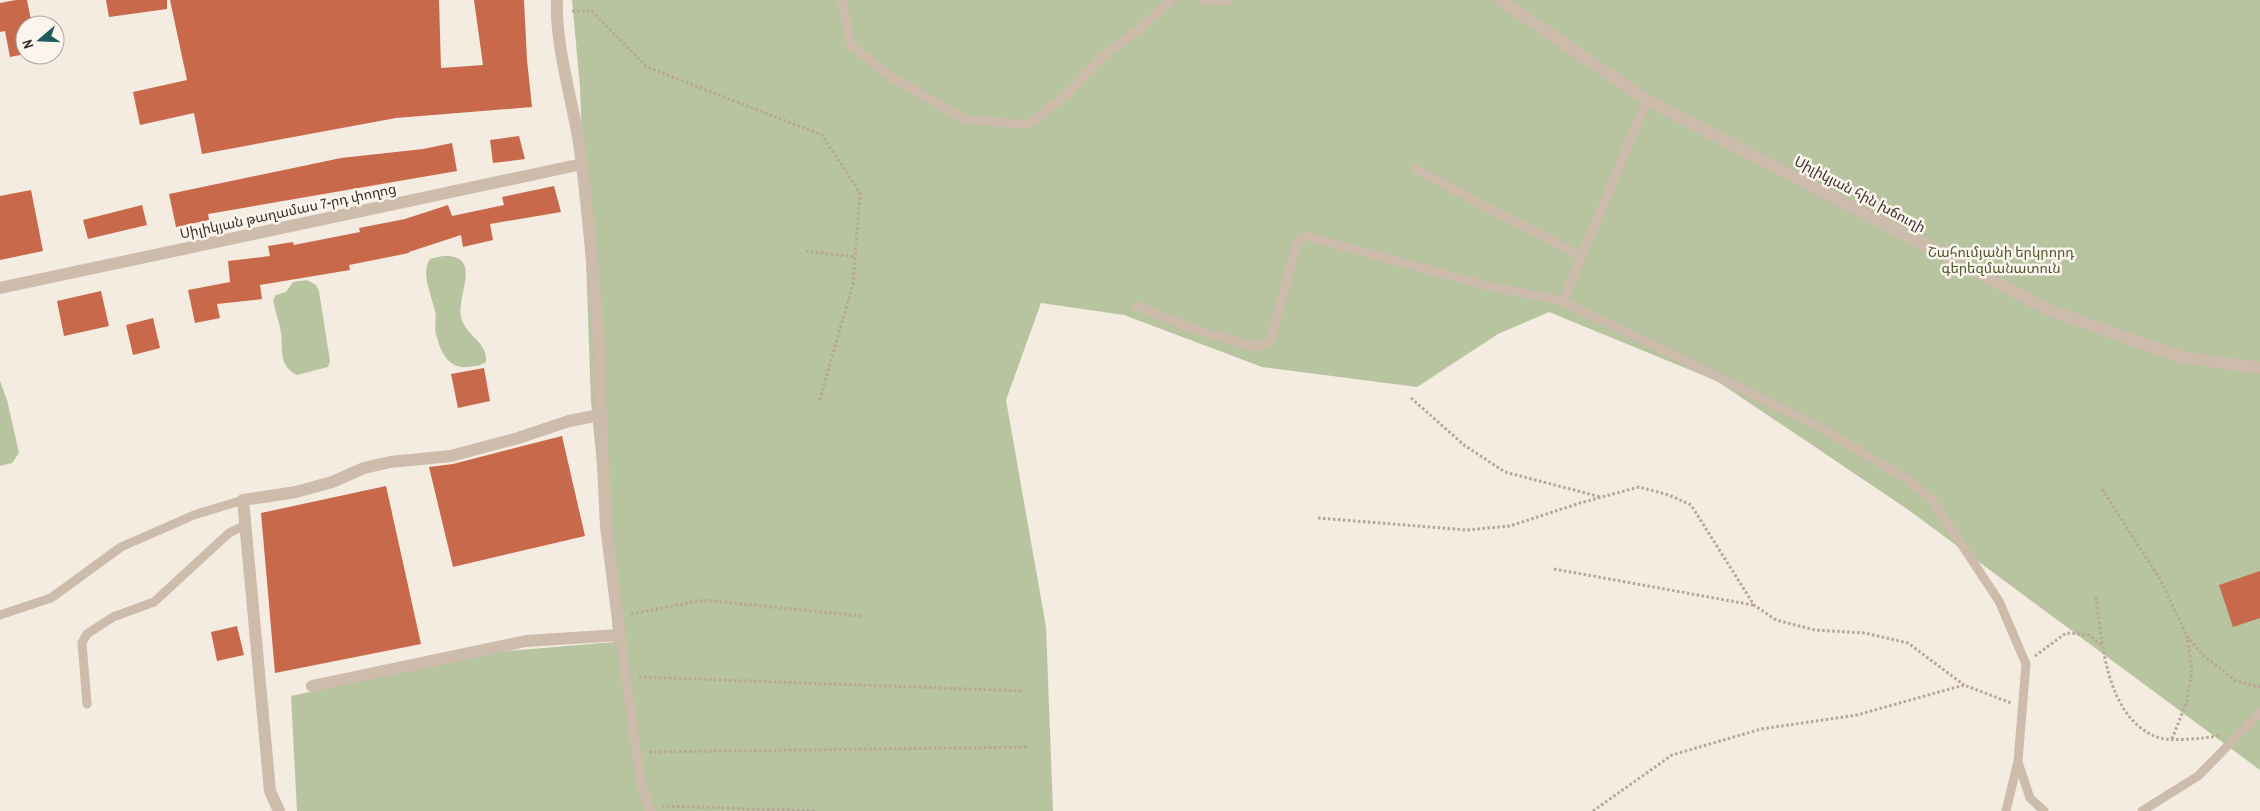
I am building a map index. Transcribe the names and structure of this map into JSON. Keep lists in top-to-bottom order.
{
  "streets": {
    "street": ["Սիլիկյան հին խճուղի", "Սիլիկյան թաղամաս 7-րդ փողոց"]
  },
  "parks": ["Շահումյանի երկրորդ գերեզմանատուն"],
  "north": "left"
}
